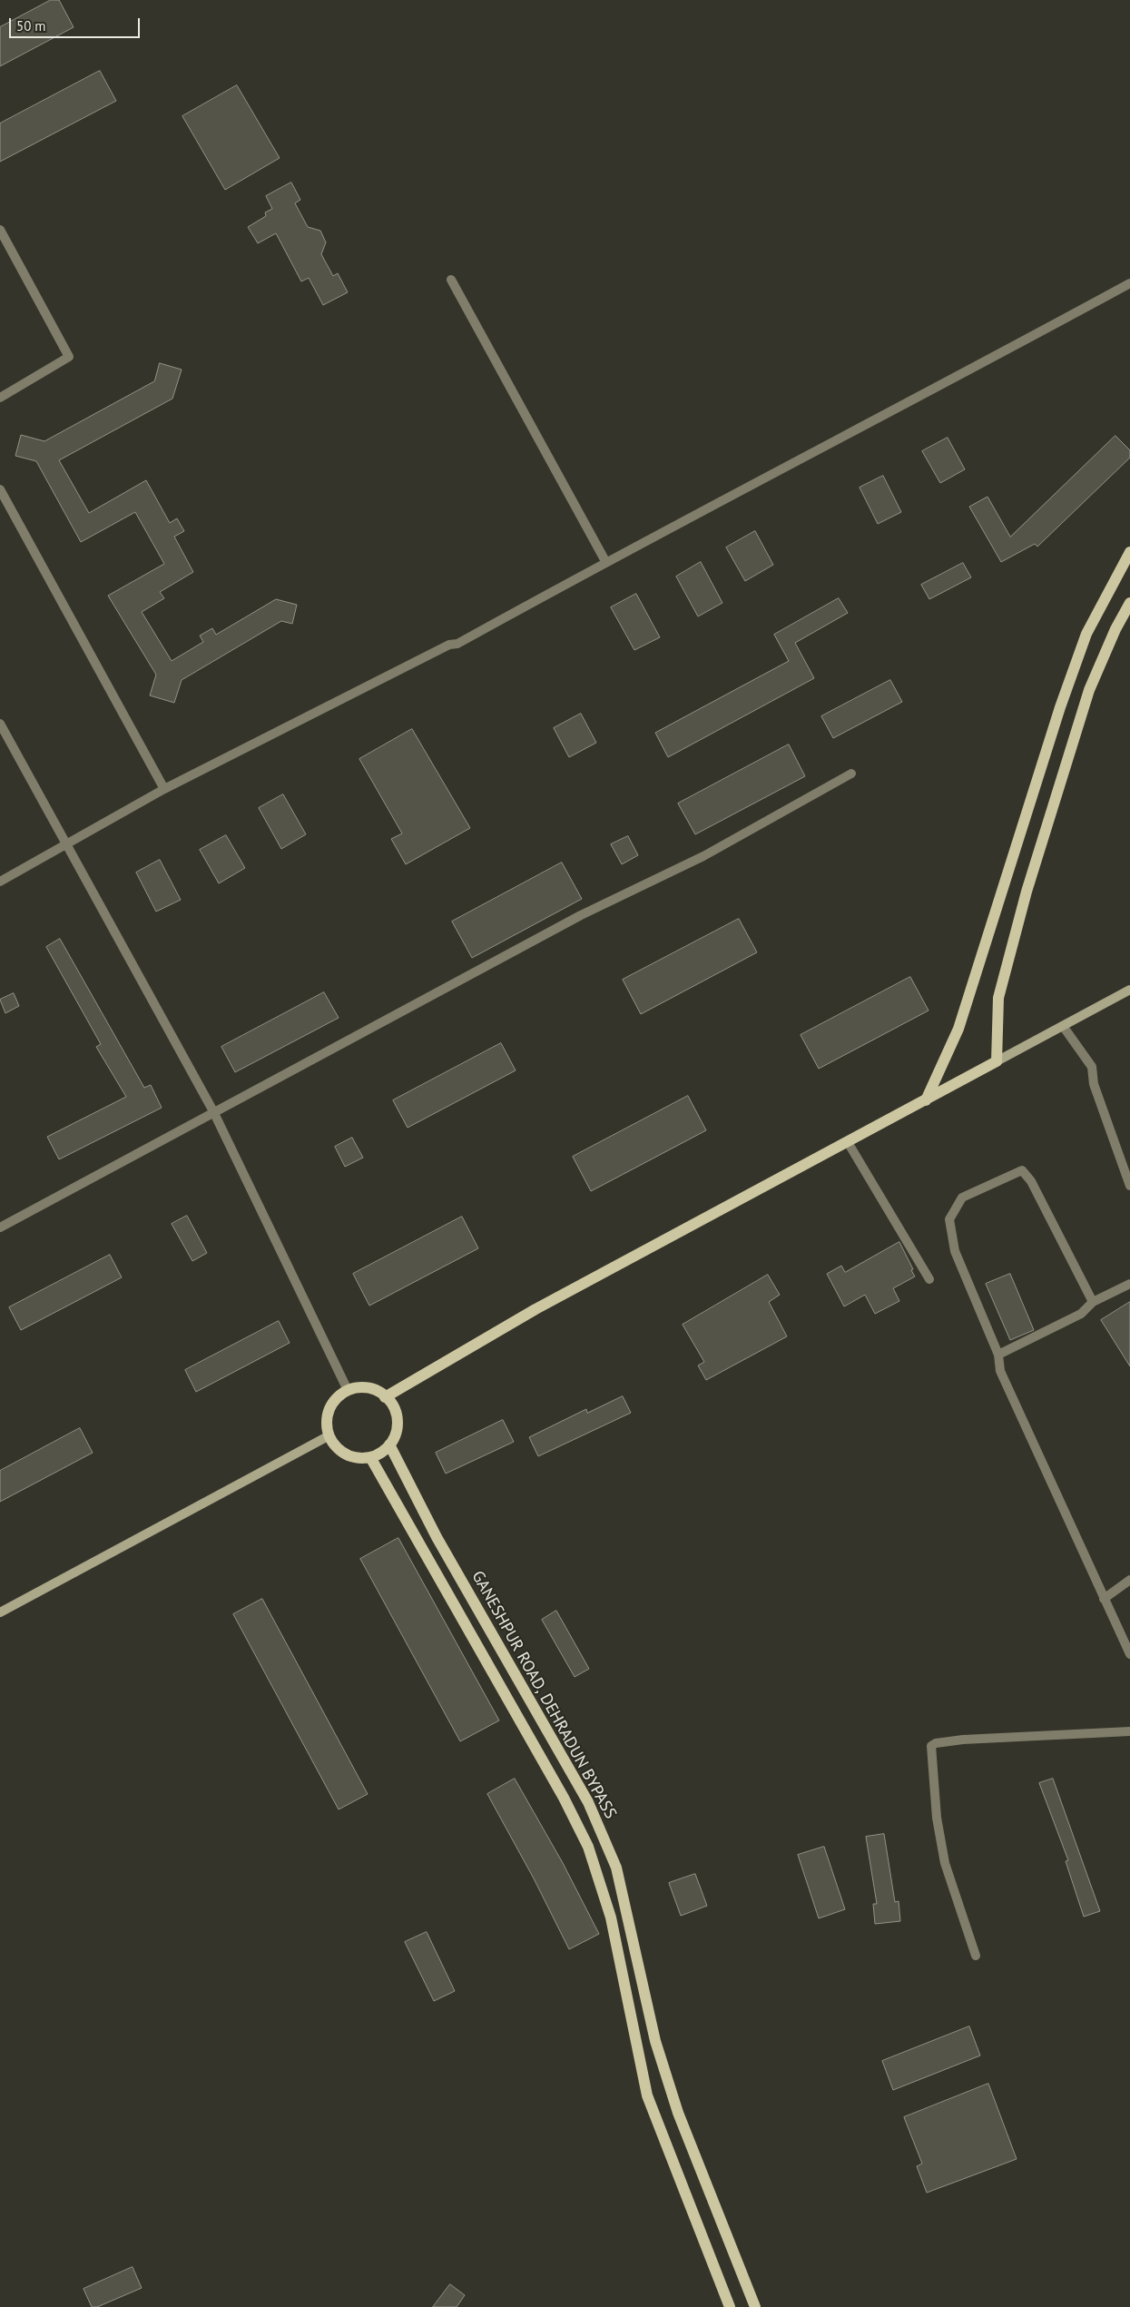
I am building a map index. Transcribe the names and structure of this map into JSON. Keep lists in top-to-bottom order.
{
  "streets": {
    "main road": ["GANESHPUR ROAD, DEHRADUN BYPASS"]
  },
  "scale_bar": "50 m"
}
